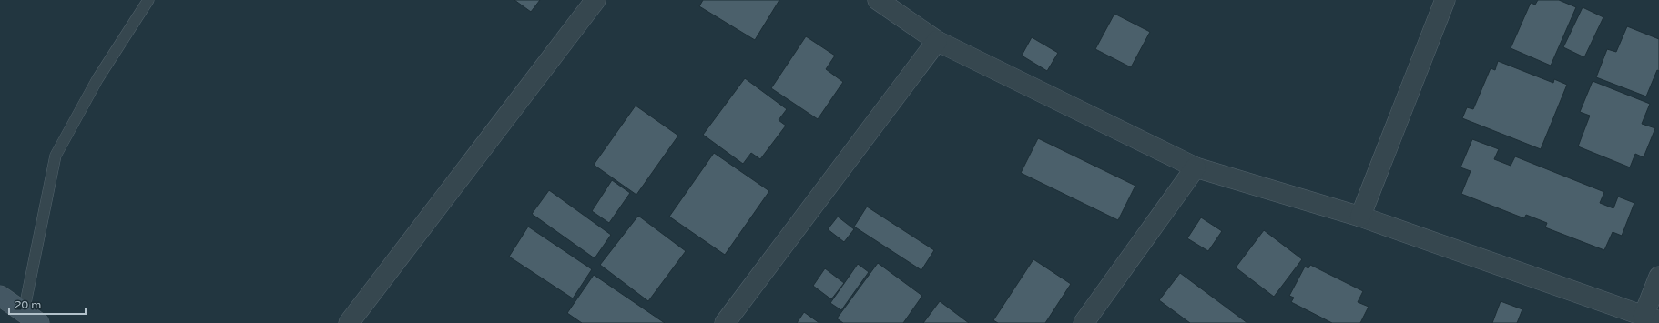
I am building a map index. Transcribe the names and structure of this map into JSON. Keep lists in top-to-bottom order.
{
  "scale_bar": "20 m"
}
